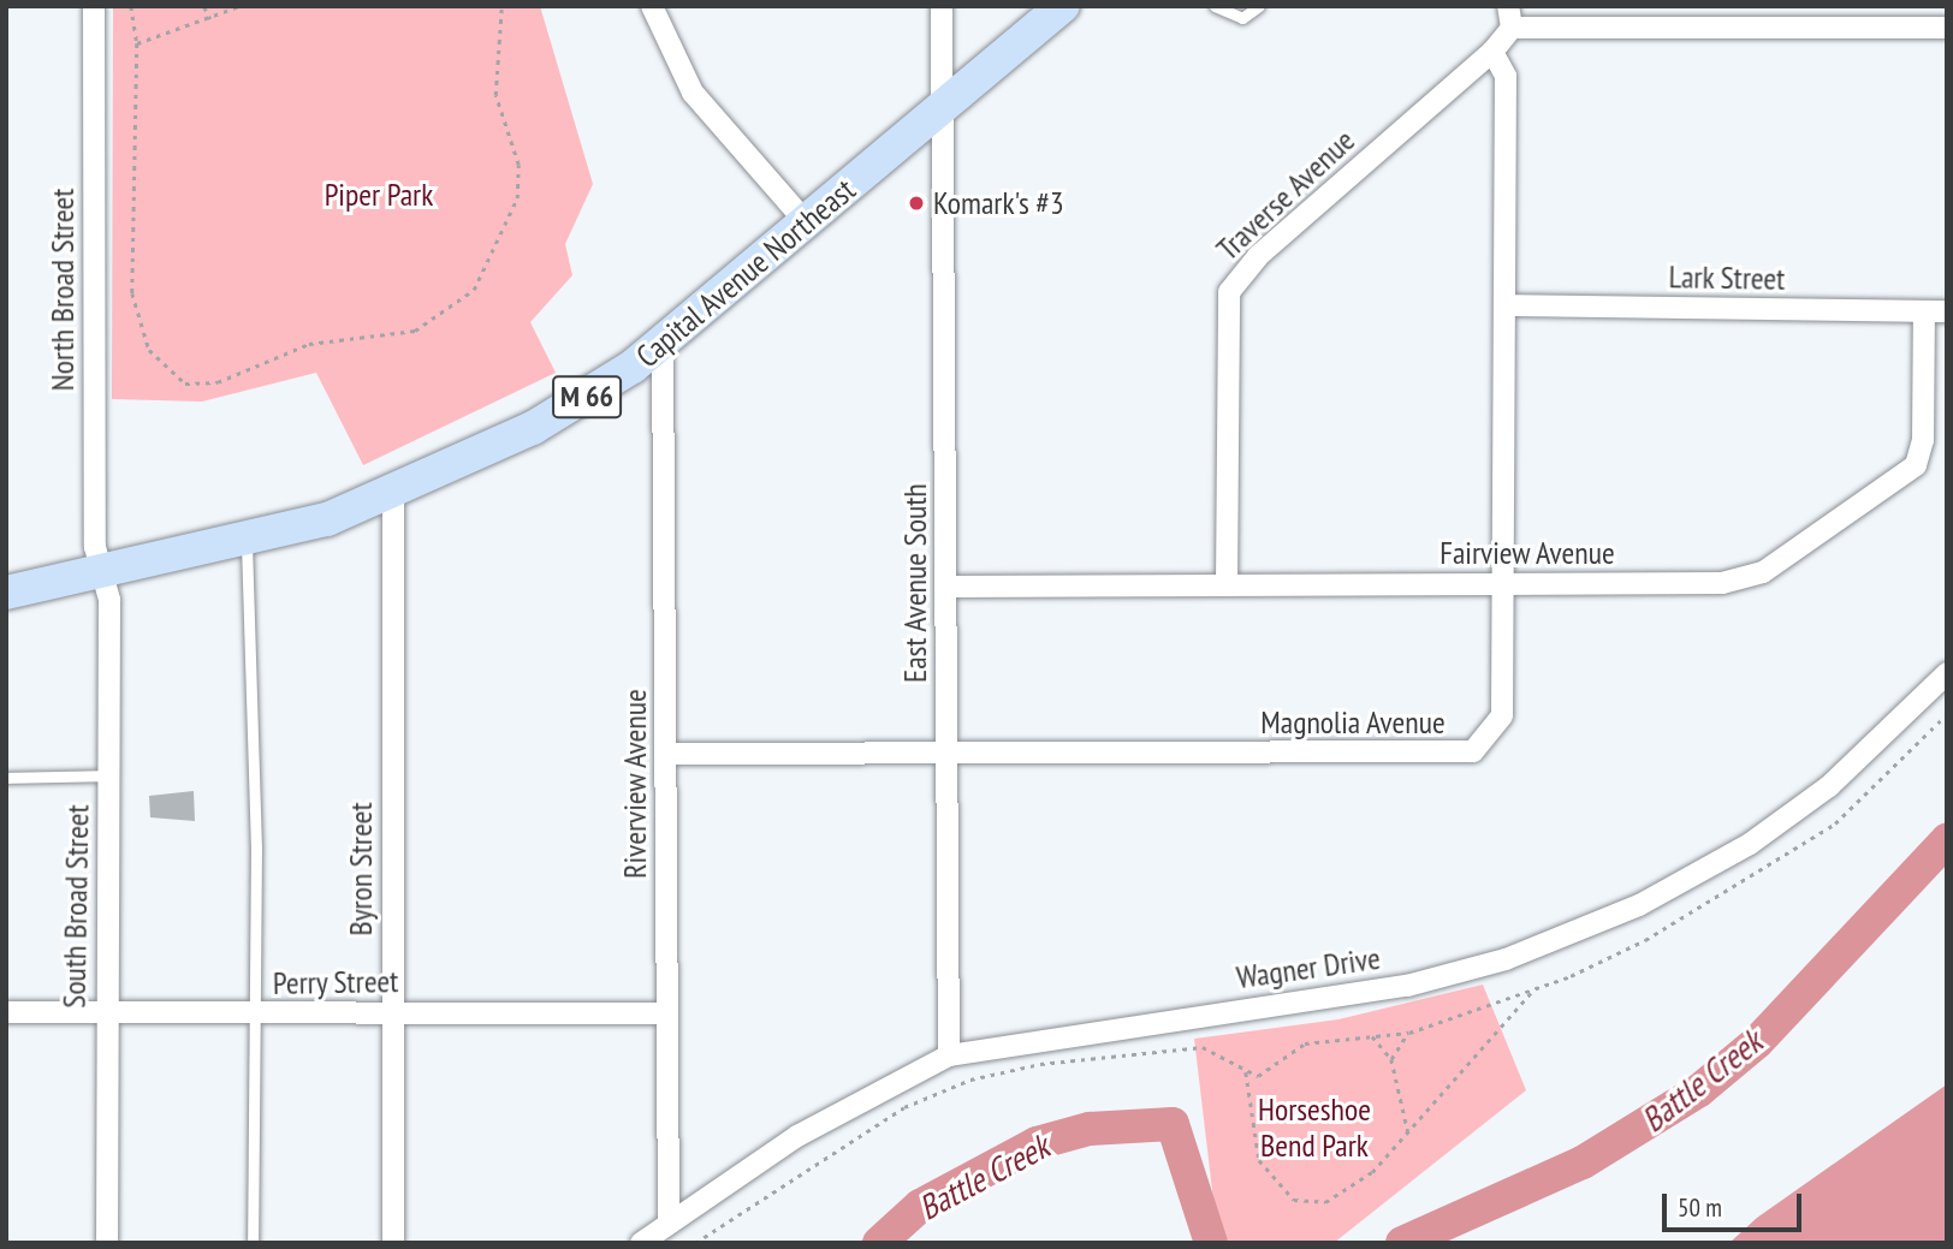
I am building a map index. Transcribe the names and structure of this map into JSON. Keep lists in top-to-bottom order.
{
  "streets": {
    "main road": ["Capital Avenue Northeast", "M 66"],
    "street": [
      "Traverse Avenue",
      "Lark Street",
      "North Broad Street",
      "Fairview Avenue",
      "East Avenue South",
      "Magnolia Avenue",
      "Riverview Avenue",
      "Byron Street",
      "South Broad Street",
      "Wagner Drive",
      "Perry Street"
    ]
  },
  "crossings": [
    ["Traverse Avenue", "Fairview Avenue"],
    ["Traverse Avenue", "Magnolia Avenue"],
    ["Capital Avenue Northeast", "North Broad Street"],
    ["Capital Avenue Northeast", "East Avenue South"],
    ["Capital Avenue Northeast", "Riverview Avenue"],
    ["Capital Avenue Northeast", "Byron Street"],
    ["Capital Avenue Northeast", "South Broad Street"],
    ["Lark Street", "Fairview Avenue"],
    ["Lark Street", "Magnolia Avenue"],
    ["North Broad Street", "South Broad Street"],
    ["Fairview Avenue", "East Avenue South"],
    ["Fairview Avenue", "Magnolia Avenue"],
    ["East Avenue South", "Magnolia Avenue"],
    ["East Avenue South", "Wagner Drive"],
    ["Magnolia Avenue", "Riverview Avenue"],
    ["Riverview Avenue", "Wagner Drive"],
    ["Riverview Avenue", "Perry Street"],
    ["Byron Street", "Perry Street"],
    ["South Broad Street", "Perry Street"]
  ],
  "water": ["Battle Creek"],
  "parks": ["Piper Park", "Horseshoe Bend Park"],
  "places": ["Komark's #3"],
  "scale_bar": "50 m"
}
